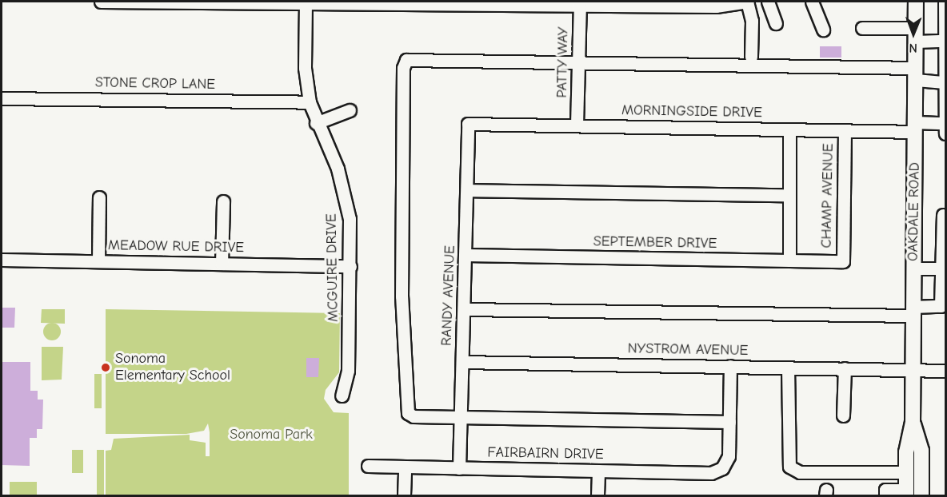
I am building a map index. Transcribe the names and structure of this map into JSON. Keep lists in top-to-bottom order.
{
  "streets": {
    "main road": ["OAKDALE ROAD"],
    "street": [
      "PATTY WAY",
      "STONE CROP LANE",
      "MORNINGSIDE DRIVE",
      "CHAMP AVENUE",
      "SEPTEMBER DRIVE",
      "MEADOW RUE DRIVE",
      "MCGUIRE DRIVE",
      "RANDY AVENUE",
      "NYSTROM AVENUE",
      "FAIRBAIRN DRIVE"
    ]
  },
  "crossings": [
    ["PATTY WAY", "MORNINGSIDE DRIVE"],
    ["STONE CROP LANE", "MCGUIRE DRIVE"],
    ["MORNINGSIDE DRIVE", "CHAMP AVENUE"],
    ["MORNINGSIDE DRIVE", "OAKDALE ROAD"],
    ["MORNINGSIDE DRIVE", "RANDY AVENUE"],
    ["CHAMP AVENUE", "SEPTEMBER DRIVE"],
    ["OAKDALE ROAD", "NYSTROM AVENUE"],
    ["SEPTEMBER DRIVE", "RANDY AVENUE"],
    ["MEADOW RUE DRIVE", "MCGUIRE DRIVE"],
    ["RANDY AVENUE", "NYSTROM AVENUE"],
    ["RANDY AVENUE", "FAIRBAIRN DRIVE"]
  ],
  "parks": ["Sonoma Park"],
  "places": ["Sonoma Elementary School"],
  "north": "bottom"
}
